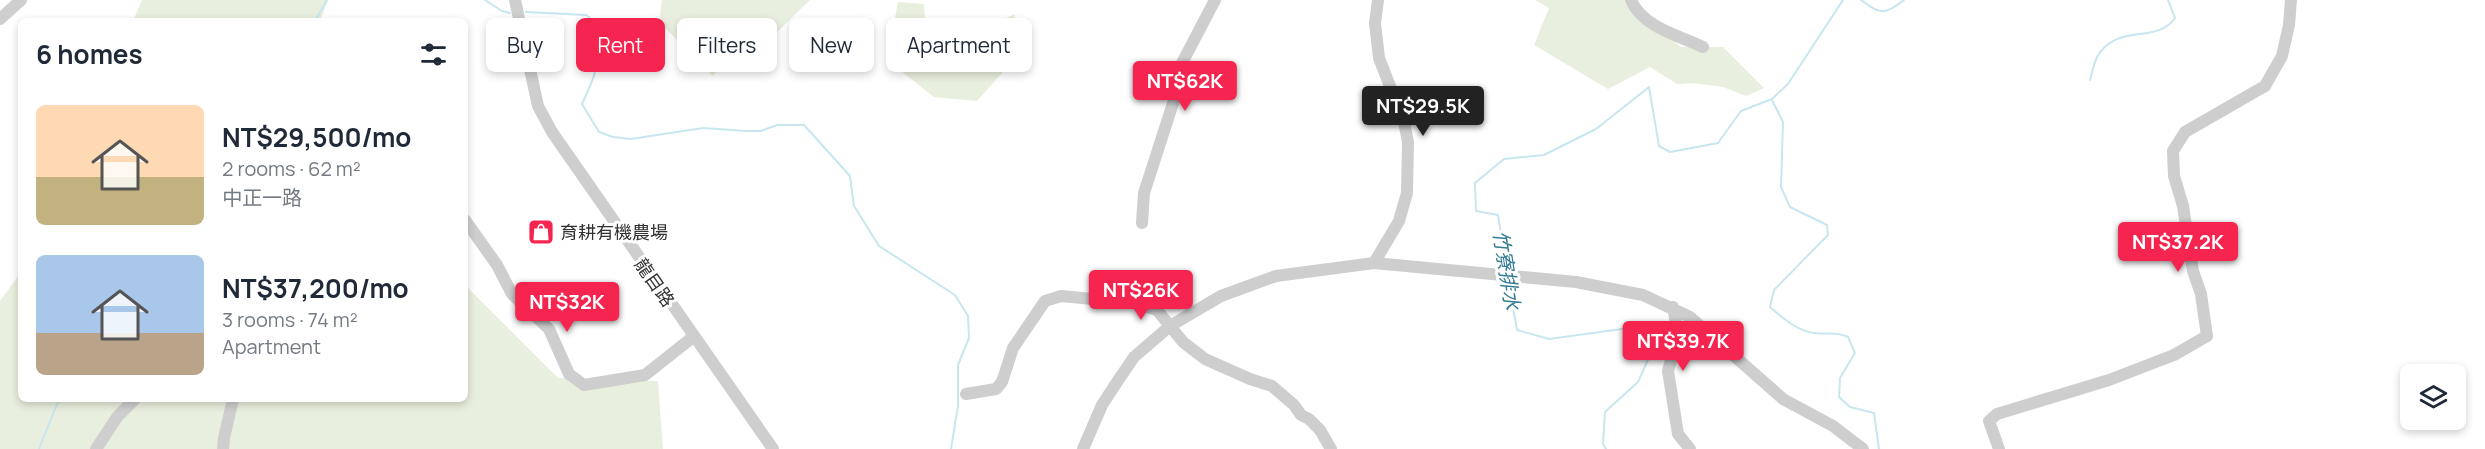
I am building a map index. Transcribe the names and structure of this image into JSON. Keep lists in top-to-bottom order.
{
  "streets": {
    "street": ["龍目路"]
  },
  "water": ["竹寮排水"],
  "places": {
    "shop": ["育耕有機農場"]
  },
  "page": {
    "chip": [
      "Buy",
      "Rent",
      "Filters",
      "New",
      "Apartment"
    ],
    "heading": "6 homes",
    "price": [
      "NT$62K",
      "NT$29.5K",
      "NT$37.2K",
      "NT$26K",
      "NT$32K",
      "NT$39.7K"
    ],
    "list": [
      {
        "name": "NT$29,500/mo",
        "note": "2 rooms · 62 m² · 中正一路"
      },
      {
        "name": "NT$37,200/mo",
        "note": "3 rooms · 74 m² · Apartment"
      }
    ]
  }
}
